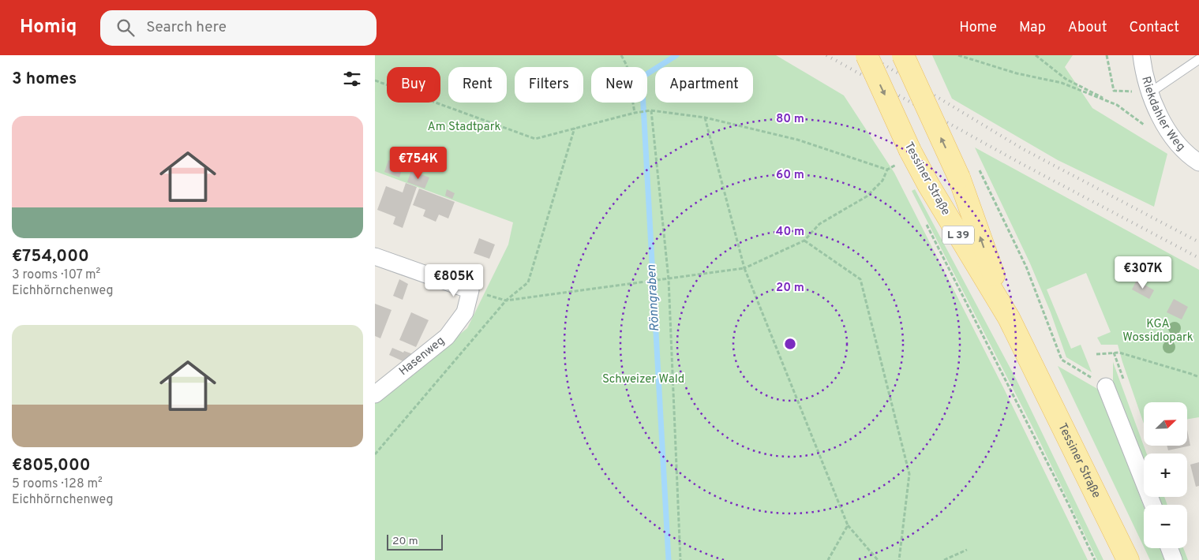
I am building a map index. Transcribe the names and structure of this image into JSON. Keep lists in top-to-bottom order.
{
  "streets": {
    "main road": ["Tessiner Straße", "L 39"],
    "street": ["Riekdahler Weg", "Hasenweg"]
  },
  "water": ["Rönngraben"],
  "parks": ["Am Stadtpark", "KGA Wossidlopark", "Schweizer Wald"],
  "scale_bar": "20 m",
  "north": "top right",
  "page": {
    "header": "Homiq",
    "search": "Search here",
    "nav": [
      "Home",
      "Map",
      "About",
      "Contact"
    ],
    "heading": "3 homes",
    "chip": [
      "Buy",
      "Rent",
      "Filters",
      "New",
      "Apartment"
    ],
    "list": [
      {
        "name": "€754,000",
        "note": "3 rooms · 107 m² · Eichhörnchenweg"
      },
      {
        "name": "€805,000",
        "note": "5 rooms · 128 m² · Eichhörnchenweg"
      }
    ],
    "price": ["€754K", "€307K", "€805K"],
    "map_buttons": ["+", "−"],
    "scale": "20 m"
  },
  "rings": [
    "80 m",
    "60 m",
    "40 m",
    "20 m"
  ]
}
